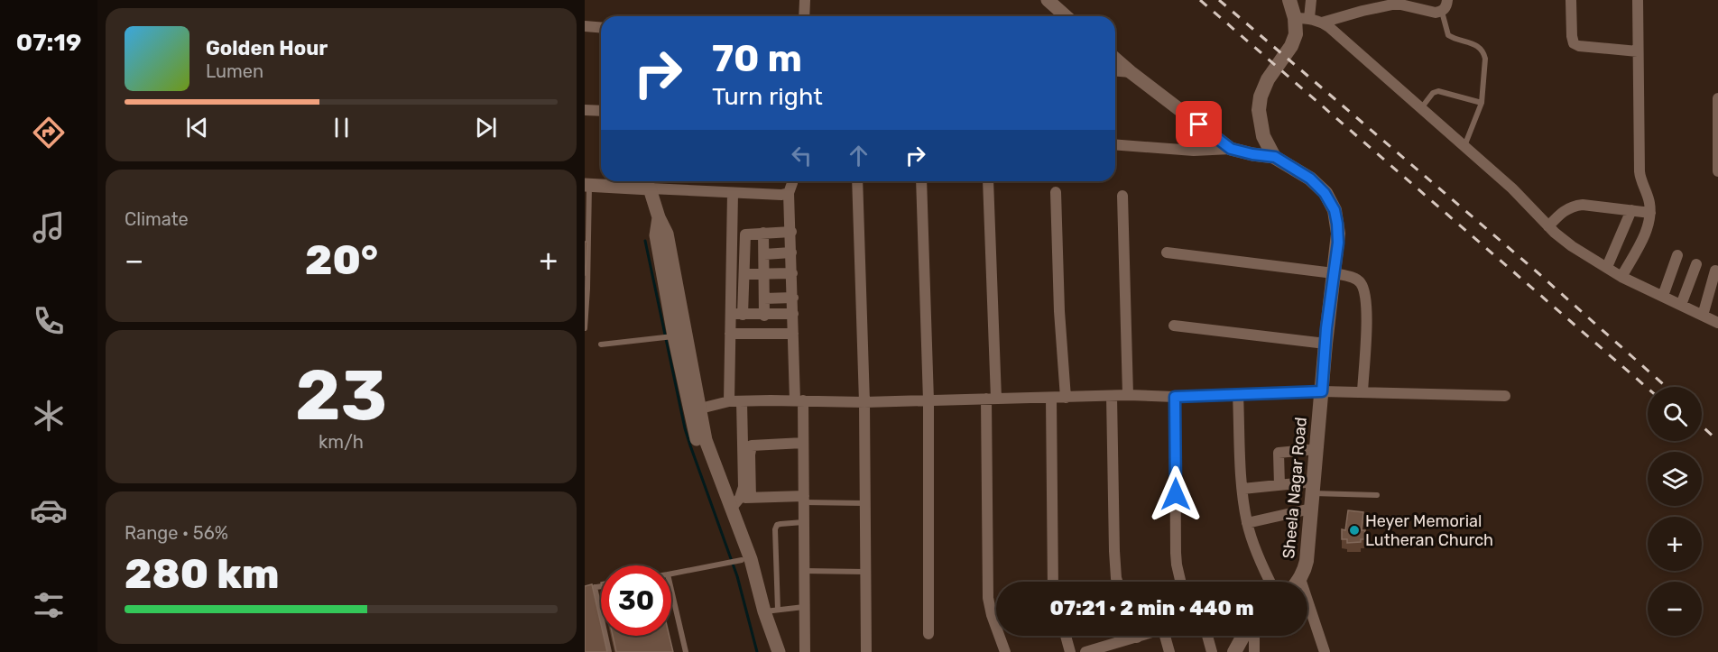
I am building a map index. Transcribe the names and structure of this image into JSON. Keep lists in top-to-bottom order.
{
  "streets": {
    "main road": ["Sheela Nagar Road"]
  },
  "places": ["Heyer Memorial Lutheran Church"],
  "page": {
    "tabs": "07:19",
    "turn": ["70 m", "Turn right"],
    "song": ["Golden Hour", "Lumen"],
    "tile": [
      "Climate",
      ["23", "km/h"],
      ["Range · 56%", "280 km"]
    ],
    "heat": ["−", "20°", "+"],
    "map_buttons": ["+", "−"],
    "limit": "30",
    "trip": "07:21 · 2 min · 440 m"
  }
}
